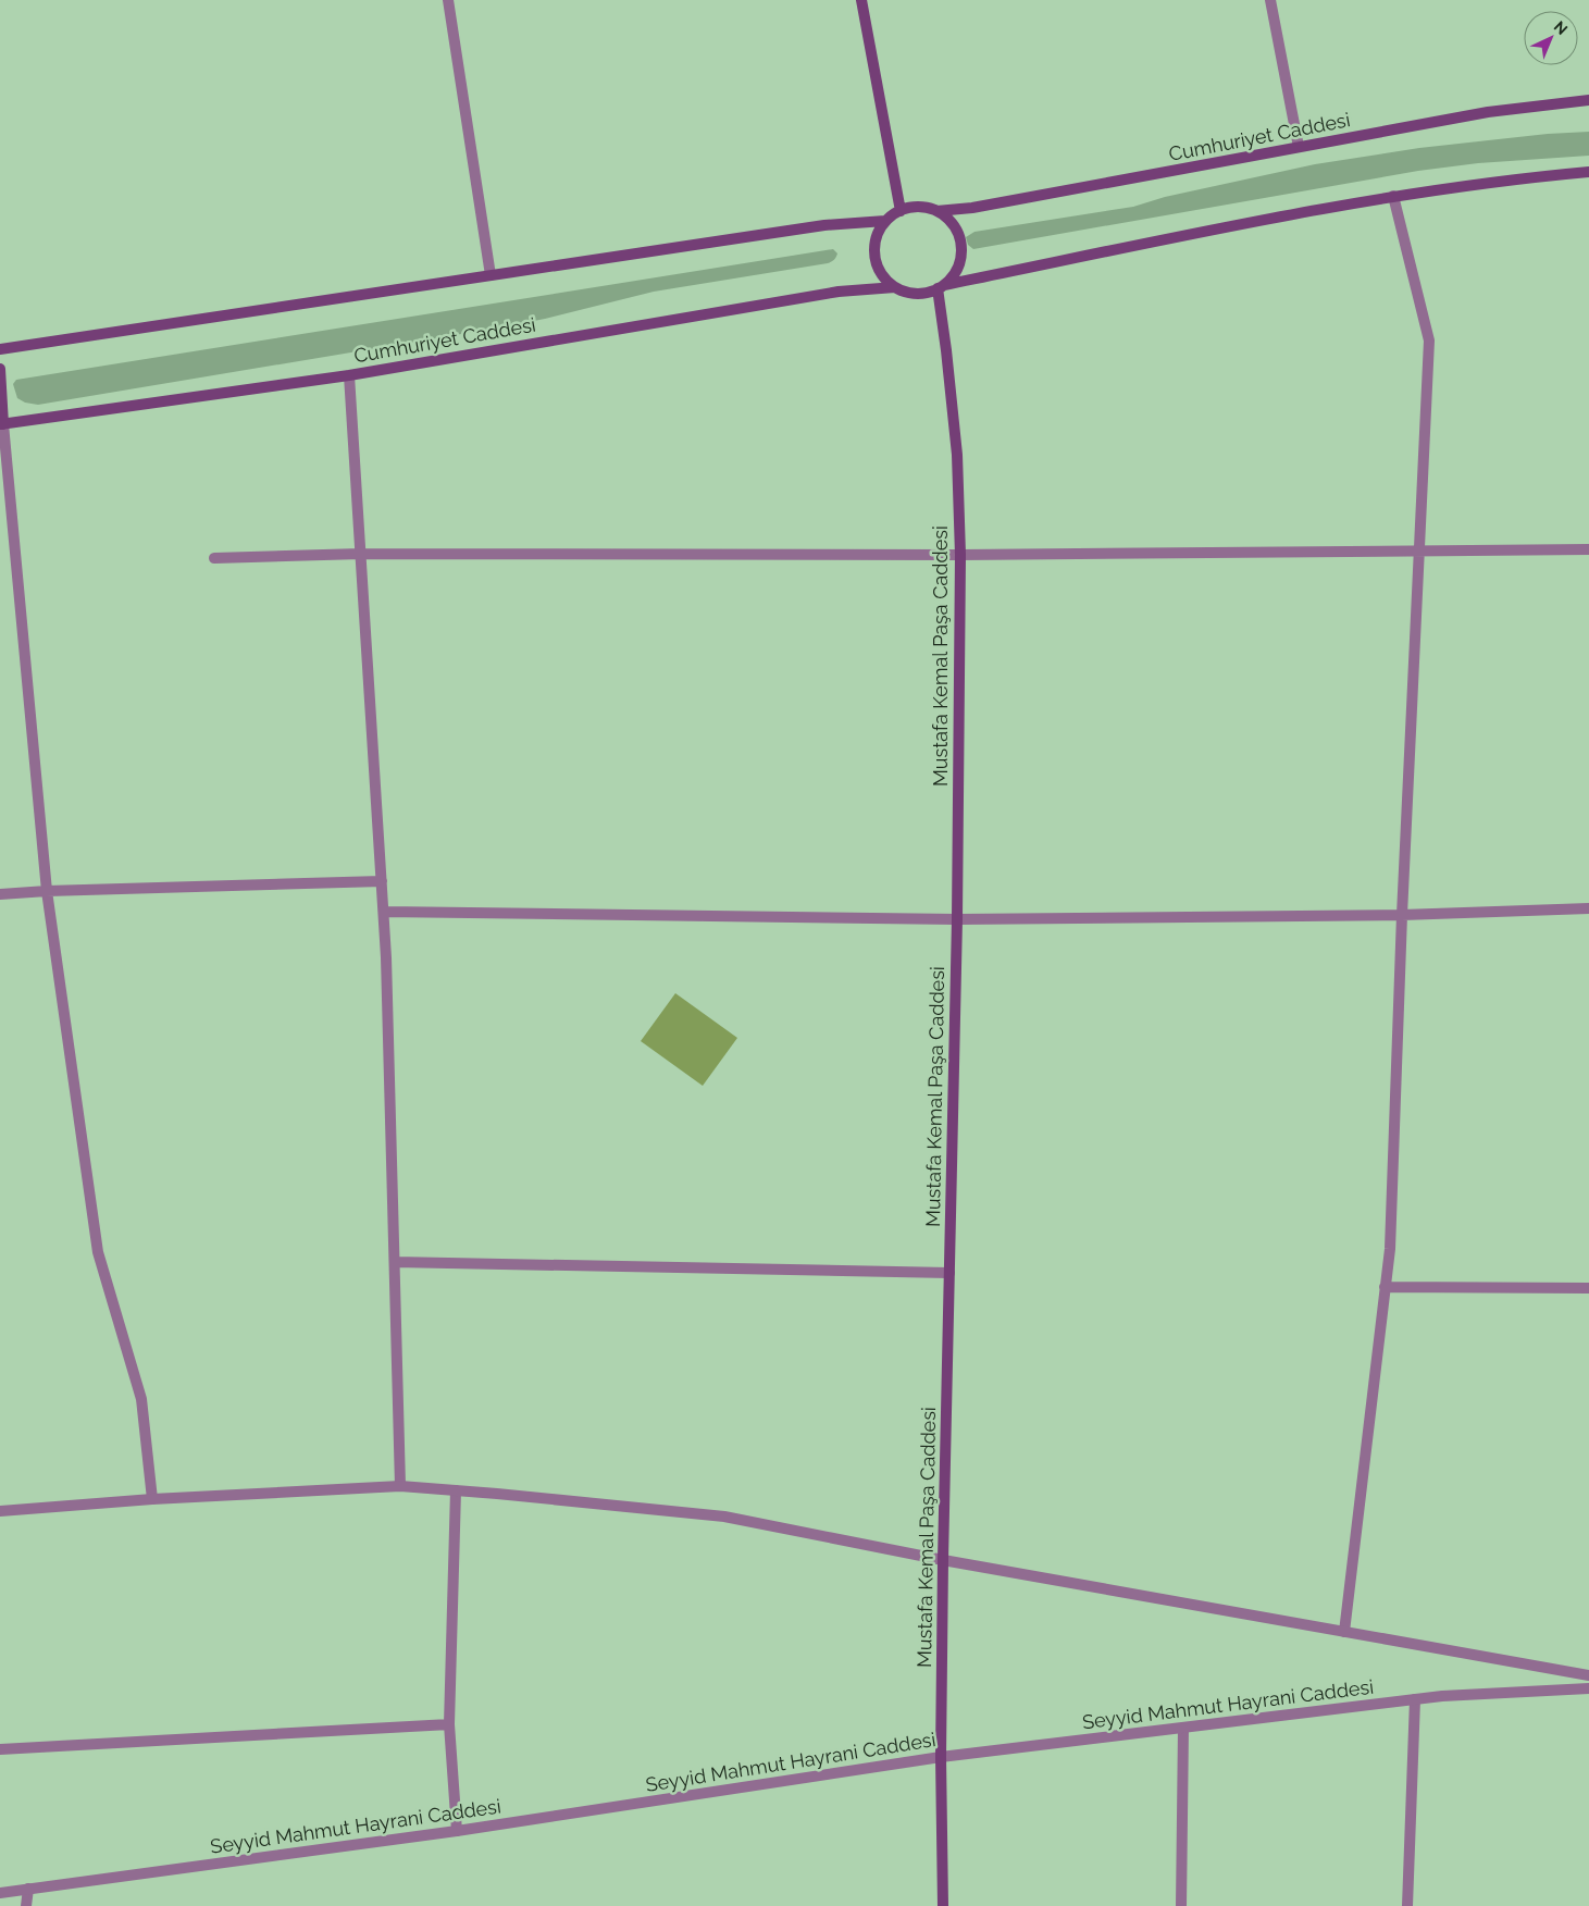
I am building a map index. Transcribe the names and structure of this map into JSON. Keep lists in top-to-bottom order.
{
  "streets": {
    "main road": ["Cumhuriyet Caddesi", "Mustafa Kemal Paşa Caddesi"],
    "street": ["Seyyid Mahmut Hayrani Caddesi"]
  },
  "crossings": [
    ["Cumhuriyet Caddesi", "Mustafa Kemal Paşa Caddesi"],
    ["Mustafa Kemal Paşa Caddesi", "Seyyid Mahmut Hayrani Caddesi"]
  ],
  "north": "top right"
}
